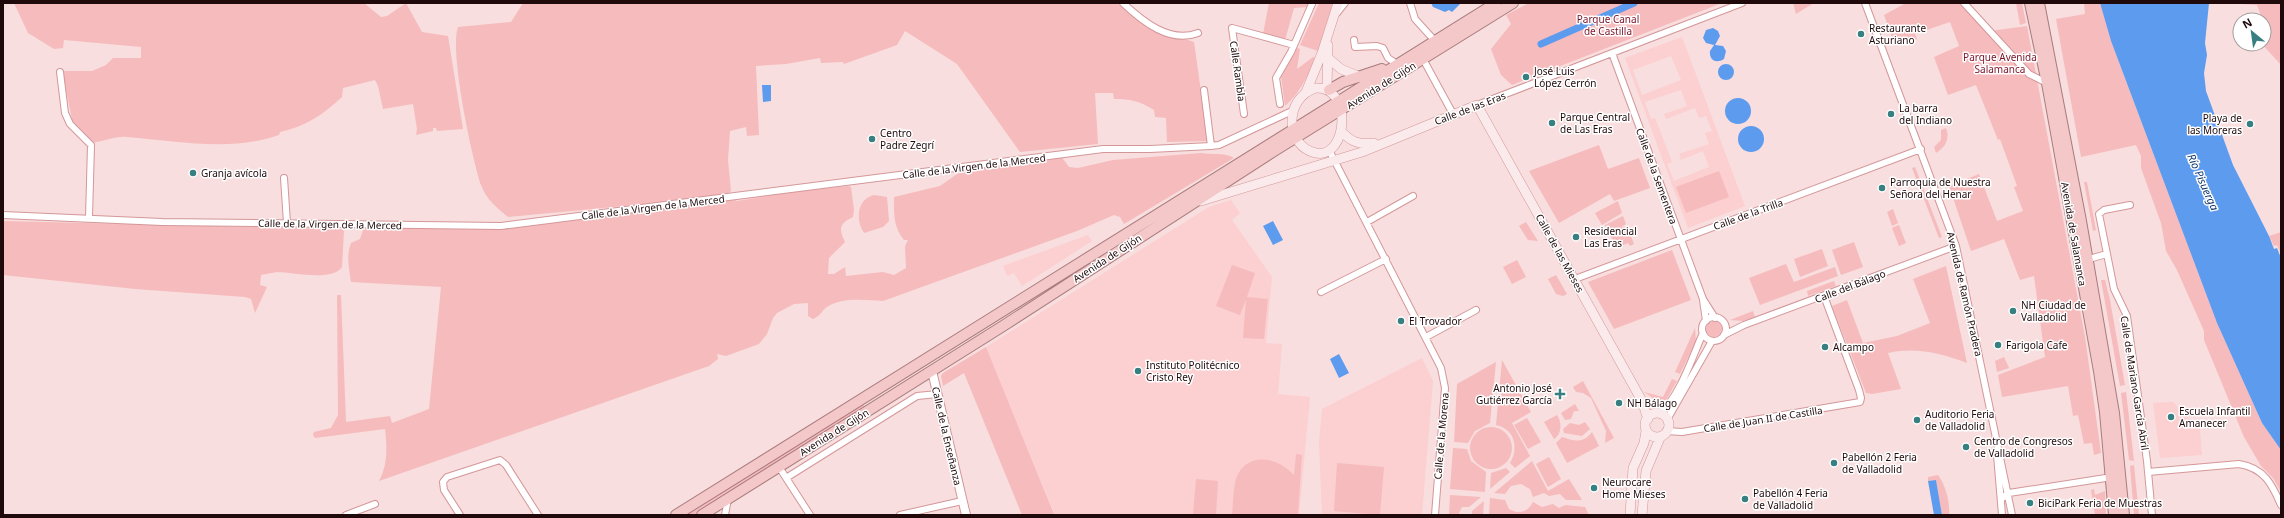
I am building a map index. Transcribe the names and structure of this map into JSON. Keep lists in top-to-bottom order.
{
  "streets": {
    "highway": ["Avenida de Gijón", "Avenida de Salamanca"],
    "main road": ["Calle de las Eras", "Calle de las Mieses"],
    "street": [
      "Calle Rambla",
      "Calle de la Virgen de la Merced",
      "Calle de la Sementera",
      "Calle de la Trilla",
      "Calle del Bálago",
      "Avenida de Ramón Pradera",
      "Calle de Mariano García Abril",
      "Calle de Juan II de Castilla",
      "Calle de la Enseñanza",
      "Calle de la Morena"
    ]
  },
  "crossings": [
    ["Avenida de Gijón", "Calle de las Eras"],
    ["Avenida de Gijón", "Calle de la Enseñanza"],
    ["Calle de las Eras", "Calle de la Sementera"],
    ["Calle de las Eras", "Calle de las Mieses"],
    ["Calle de las Eras", "Calle de la Morena"],
    ["Calle de la Sementera", "Calle de la Trilla"],
    ["Calle de la Sementera", "Calle del Bálago"],
    ["Calle de la Trilla", "Calle de las Mieses"],
    ["Calle de la Trilla", "Avenida de Ramón Pradera"],
    ["Calle de las Mieses", "Calle de Juan II de Castilla"],
    ["Calle del Bálago", "Avenida de Ramón Pradera"],
    ["Calle del Bálago", "Calle de Juan II de Castilla"]
  ],
  "water": ["Río Pisuerga"],
  "parks": ["Parque Canal de Castilla", "Parque Avenida Salamanca"],
  "places": {
    "other": [
      "Restaurante Asturiano",
      "José Luis López Cerrón",
      "La barra del Indiano",
      "Parque Central de Las Eras",
      "Playa de las Moreras",
      "Centro Padre Zegrí",
      "Granja avícola",
      "Parroquia de Nuestra Señora del Henar",
      "Residencial Las Eras",
      "NH Ciudad de Valladolid",
      "El Trovador",
      "Farigola Cafe",
      "Alcampo",
      "Instituto Politécnico Cristo Rey",
      "NH Bálago",
      "Escuela Infantil Amanecer",
      "Auditorio Feria de Valladolid",
      "Centro de Congresos de Valladolid",
      "Pabellón 2 Feria de Valladolid",
      "Neurocare Home Mieses",
      "Pabellón 4 Feria de Valladolid",
      "BiciPark Feria de Muestras"
    ],
    "health": ["Antonio José Gutiérrez García"]
  },
  "north": "top left"
}
